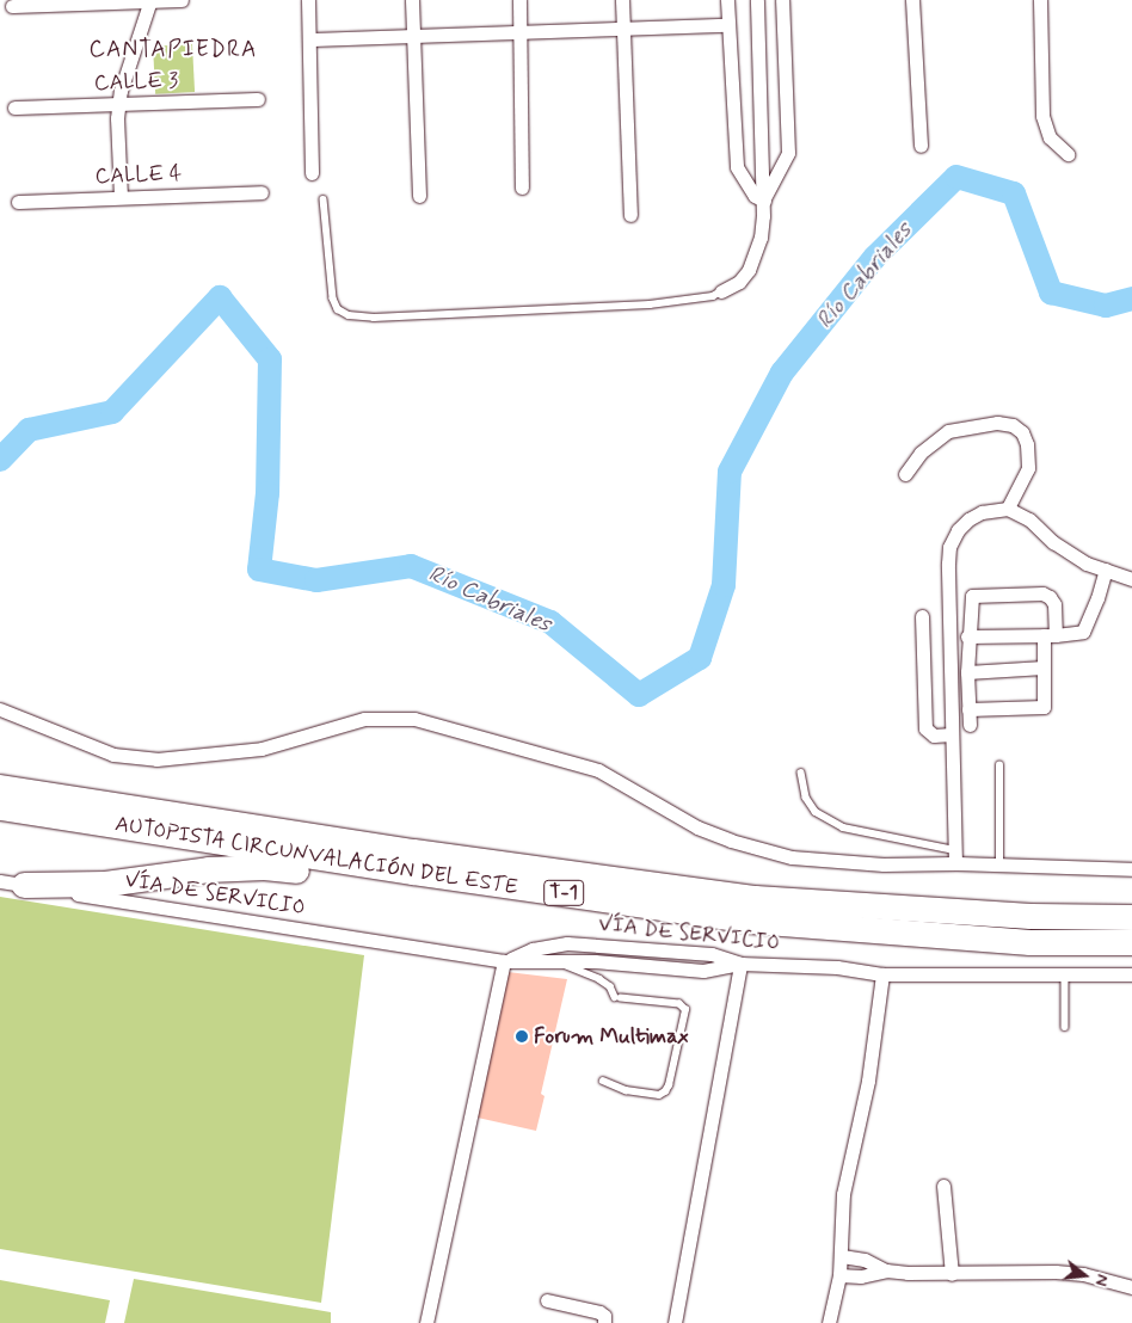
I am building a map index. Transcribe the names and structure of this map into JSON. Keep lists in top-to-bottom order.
{
  "streets": {
    "highway": ["AUTOPISTA CIRCUNVALACIÓN DEL ESTE", "T-1"],
    "street": ["CALLE 3", "CALLE 4", "VÍA DE SERVICIO"]
  },
  "districts": ["CANTAPIEDRA"],
  "water": ["Río Cabriales"],
  "places": ["Forum Multimax"],
  "north": "right"
}
